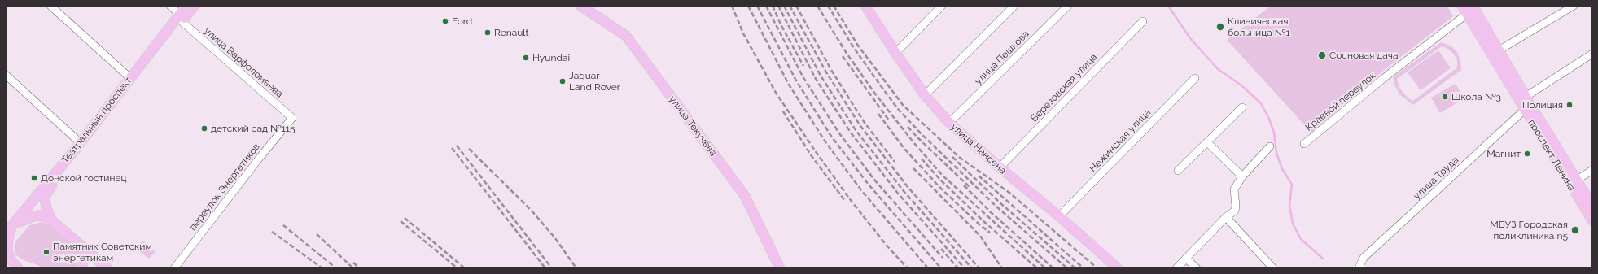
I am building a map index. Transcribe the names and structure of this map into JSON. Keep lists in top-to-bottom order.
{
  "streets": {
    "main road": [
      "Театральный проспект",
      "улица Текучёва",
      "улица Нансена",
      "проспект Ленина"
    ],
    "street": [
      "улица Пешкова",
      "улица Варфоломеева",
      "Берёзовская улица",
      "Краевой переулок",
      "Нежинская улица",
      "улица Труда",
      "переулок Энергетиков"
    ]
  },
  "crossings": [
    ["улица Пешкова", "улица Нансена"],
    ["улица Варфоломеева", "Театральный проспект"],
    ["улица Варфоломеева", "переулок Энергетиков"],
    ["Берёзовская улица", "улица Нансена"],
    ["Краевой переулок", "проспект Ленина"],
    ["Нежинская улица", "улица Нансена"],
    ["проспект Ленина", "улица Труда"]
  ],
  "places": [
    "Ford",
    "Клиническая больница №1",
    "Renault",
    "Сосновая дача",
    "Hyundai",
    "Jaguar Land Rover",
    "Школа №3",
    "Полиция",
    "детский сад №115",
    "Магнит",
    "Донской гостинец",
    "МБУЗ Городская поликлиника n5",
    "Памятник Советским энергетикам"
  ]
}
